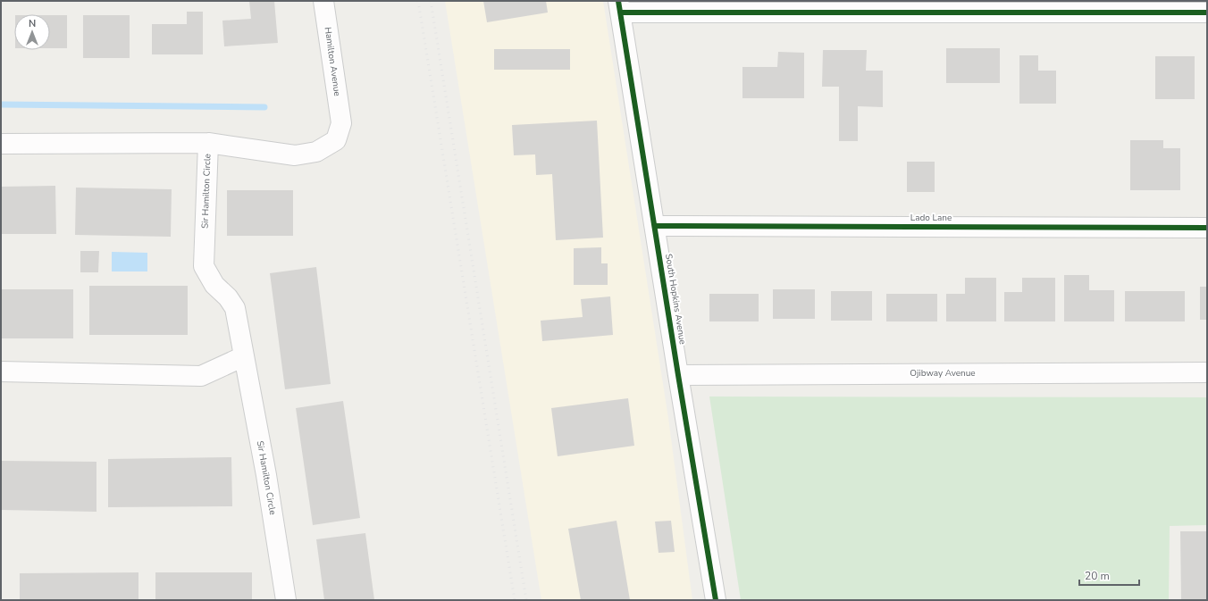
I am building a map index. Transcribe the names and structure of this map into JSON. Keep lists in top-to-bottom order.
{
  "streets": {
    "street": [
      "Hamilton Avenue",
      "Sir Hamilton Circle",
      "Lado Lane",
      "South Hopkins Avenue",
      "Ojibway Avenue"
    ]
  },
  "crossings": [
    ["Hamilton Avenue", "Sir Hamilton Circle"],
    ["Lado Lane", "South Hopkins Avenue"],
    ["South Hopkins Avenue", "Ojibway Avenue"]
  ],
  "scale_bar": "20 m",
  "north": "top"
}
